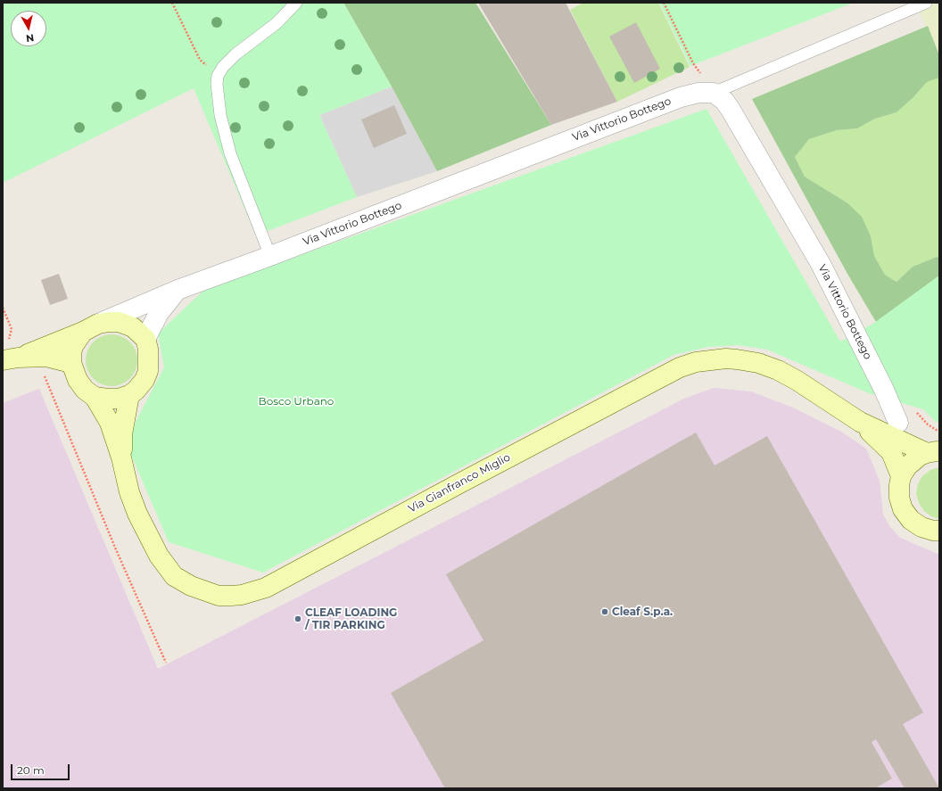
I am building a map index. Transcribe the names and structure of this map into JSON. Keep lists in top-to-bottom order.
{
  "streets": {
    "street": ["Via Vittorio Bottego", "Via Gianfranco Miglio"]
  },
  "crossings": [
    ["Via Vittorio Bottego", "Via Gianfranco Miglio"]
  ],
  "parks": ["Bosco Urbano"],
  "places": ["Cleaf S.p.a.", "CLEAF LOADING / TIR PARKING"],
  "scale_bar": "20 m",
  "north": "bottom"
}
